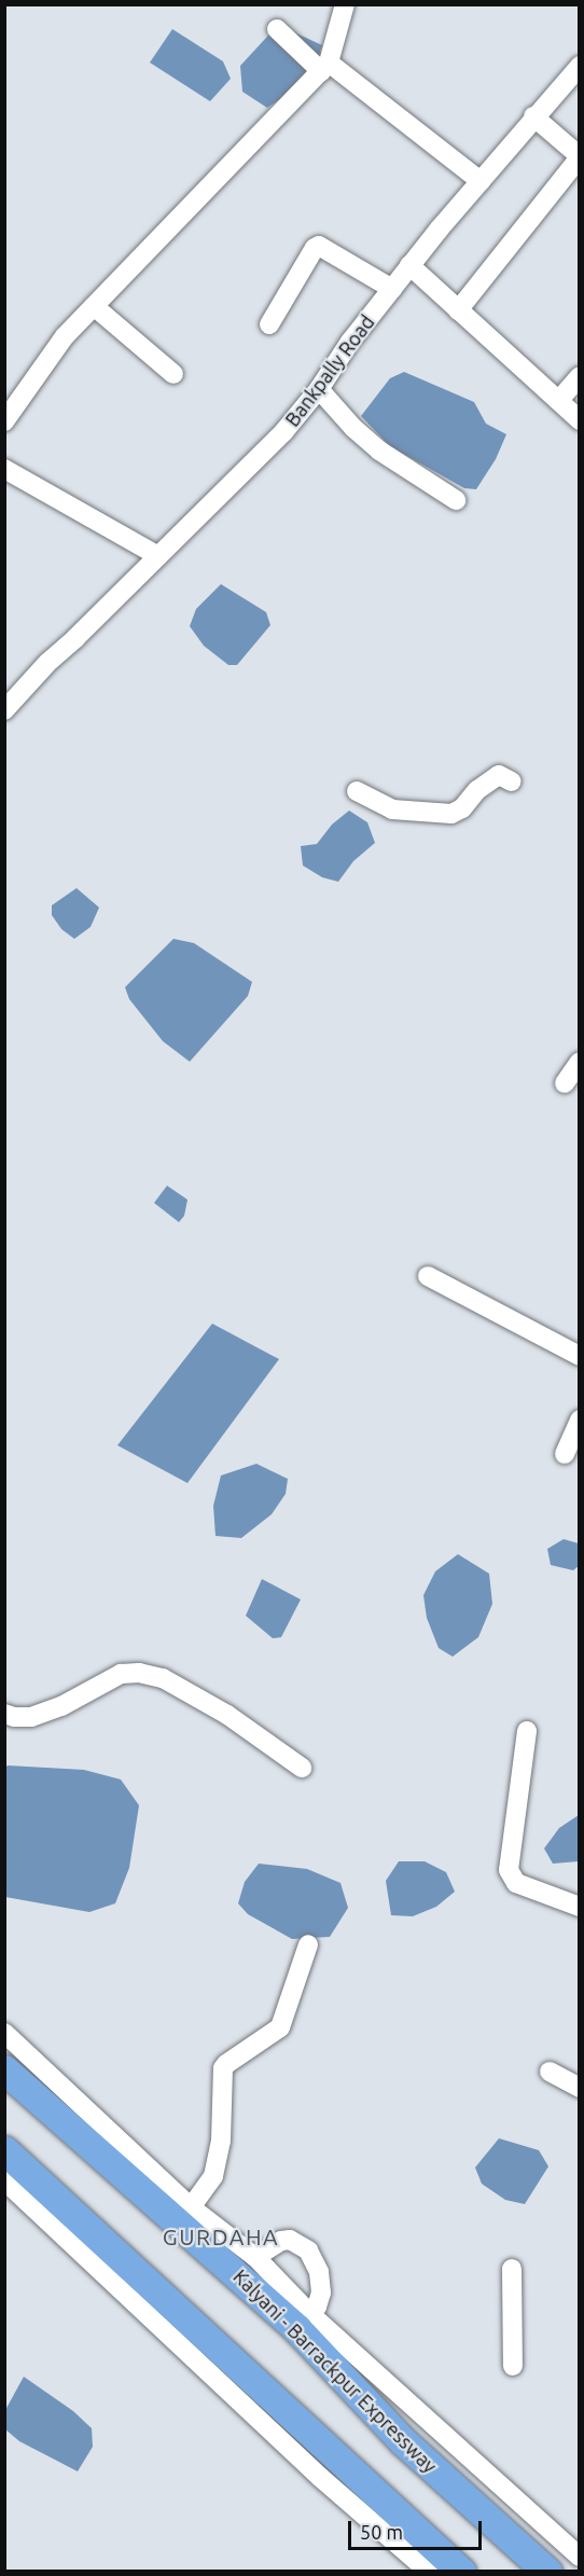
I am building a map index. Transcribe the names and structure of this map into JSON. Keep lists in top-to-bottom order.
{
  "streets": {
    "highway": ["Kalyani - Barrackpur Expressway"],
    "street": ["Bankpally Road"]
  },
  "districts": ["GURDAHA"],
  "scale_bar": "50 m"
}
